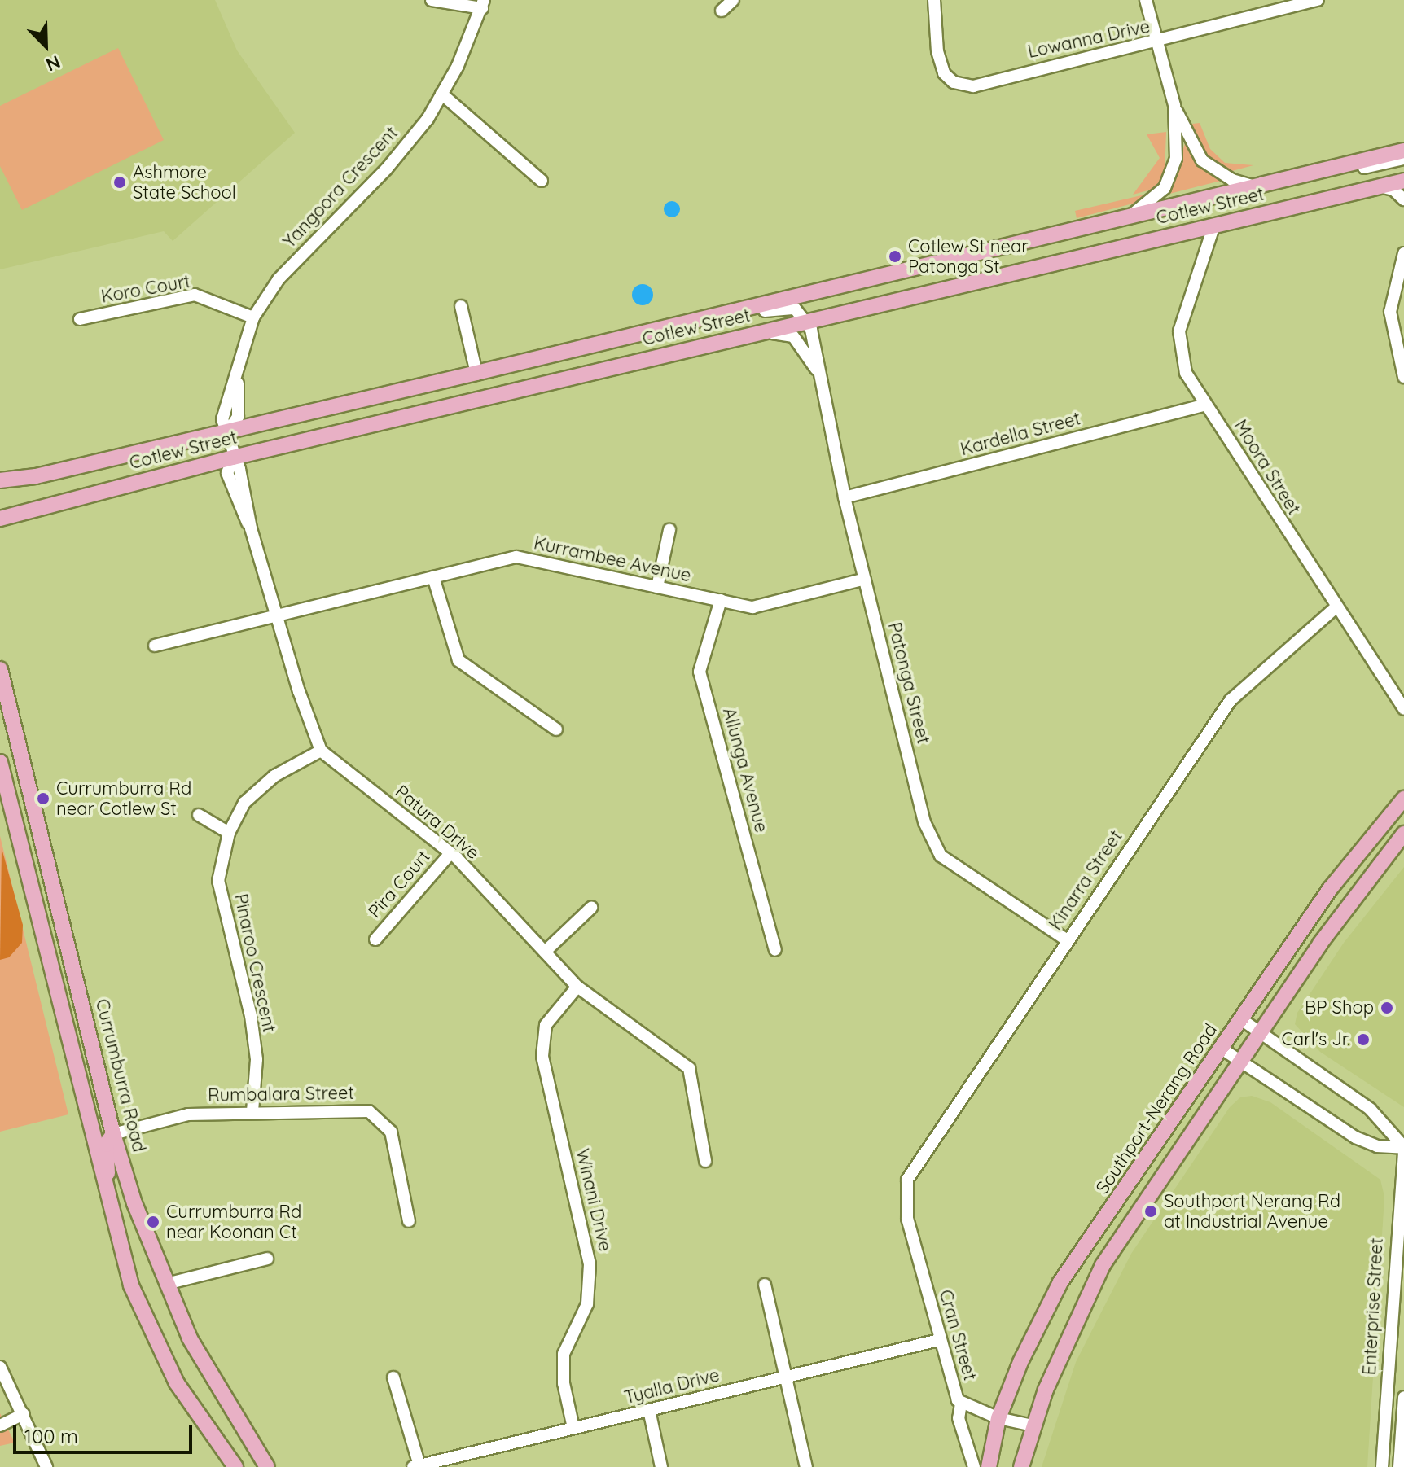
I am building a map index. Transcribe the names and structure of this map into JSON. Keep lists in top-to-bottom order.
{
  "streets": {
    "main road": ["Cotlew Street", "Currumburra Road", "Southport-Nerang Road"],
    "street": [
      "Lowanna Drive",
      "Yangoora Crescent",
      "Koro Court",
      "Kardella Street",
      "Moora Street",
      "Kurrambee Avenue",
      "Patonga Street",
      "Allunga Avenue",
      "Patura Drive",
      "Kinarra Street",
      "Pira Court",
      "Pinaroo Crescent",
      "Rumbalara Street",
      "Winani Drive",
      "Enterprise Street",
      "Cran Street",
      "Tyalla Drive"
    ]
  },
  "crossings": [
    ["Yangoora Crescent", "Cotlew Street"],
    ["Yangoora Crescent", "Koro Court"],
    ["Cotlew Street", "Moora Street"],
    ["Cotlew Street", "Patonga Street"],
    ["Kardella Street", "Moora Street"],
    ["Kardella Street", "Patonga Street"],
    ["Moora Street", "Kinarra Street"],
    ["Kurrambee Avenue", "Patonga Street"],
    ["Kurrambee Avenue", "Allunga Avenue"],
    ["Patonga Street", "Kinarra Street"],
    ["Patura Drive", "Pira Court"],
    ["Patura Drive", "Pinaroo Crescent"],
    ["Patura Drive", "Winani Drive"],
    ["Kinarra Street", "Cran Street"],
    ["Pinaroo Crescent", "Rumbalara Street"],
    ["Currumburra Road", "Rumbalara Street"],
    ["Southport-Nerang Road", "Cran Street"],
    ["Winani Drive", "Tyalla Drive"],
    ["Cran Street", "Tyalla Drive"]
  ],
  "places": [
    "Ashmore State School",
    "Cotlew St near Patonga St",
    "Currumburra Rd near Cotlew St",
    "BP Shop",
    "Carl's Jr.",
    "Southport Nerang Rd at Industrial Avenue",
    "Currumburra Rd near Koonan Ct"
  ],
  "scale_bar": "100 m",
  "north": "bottom right"
}
